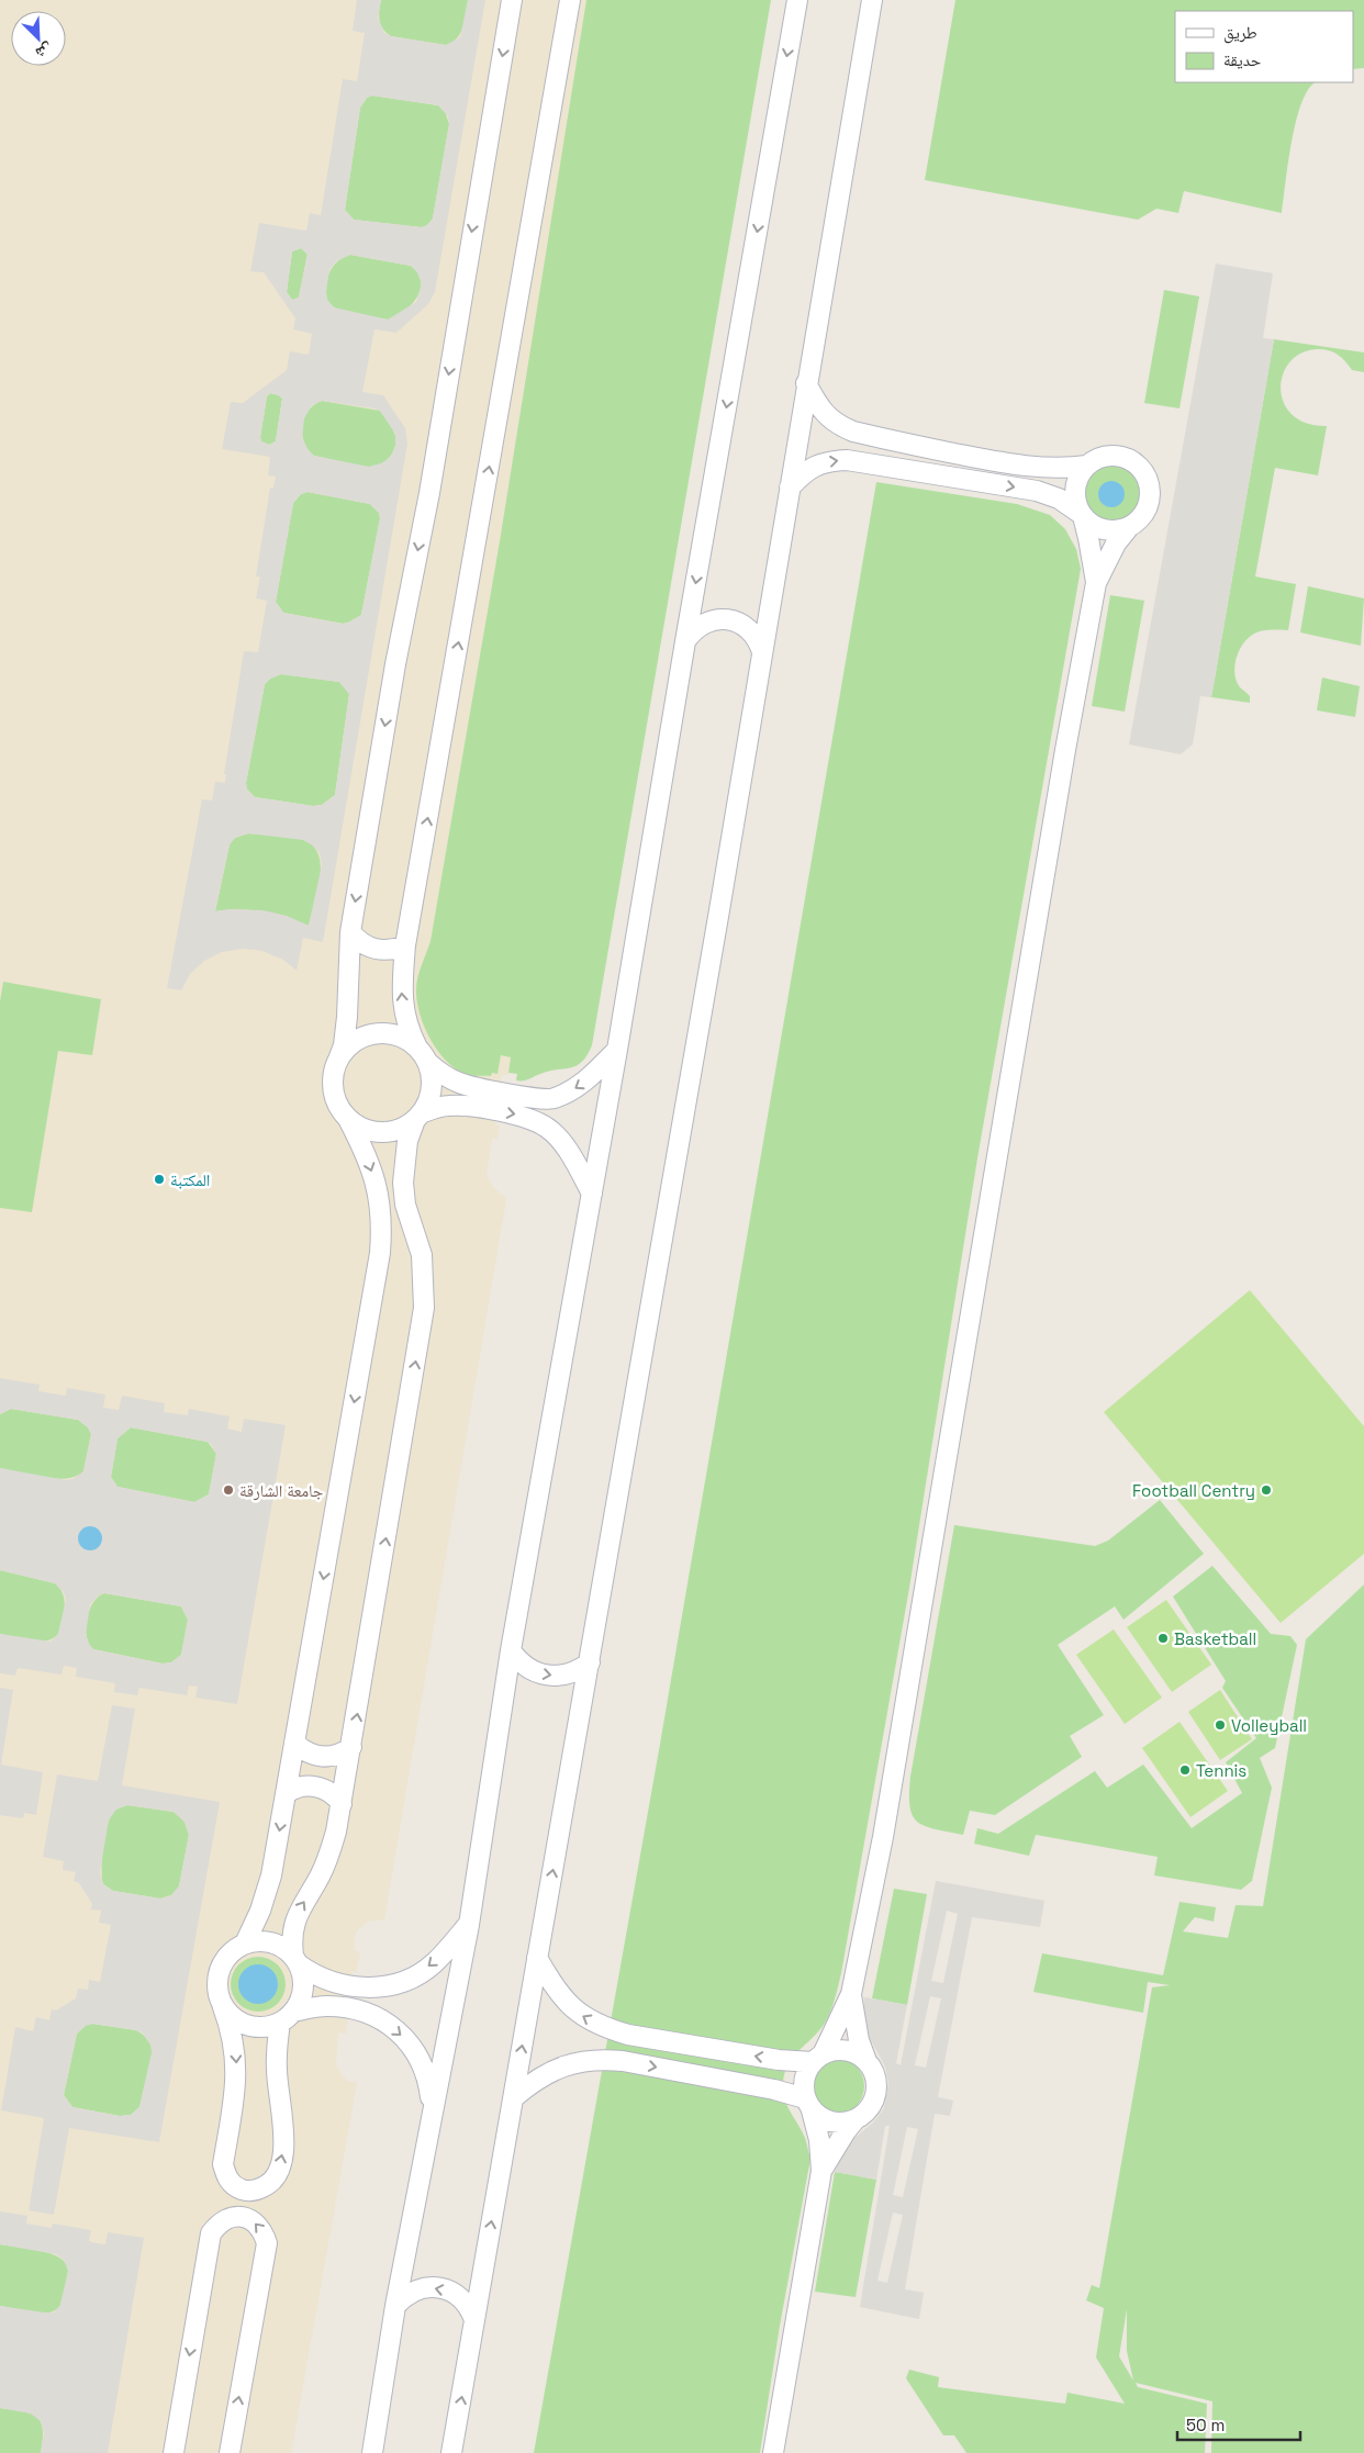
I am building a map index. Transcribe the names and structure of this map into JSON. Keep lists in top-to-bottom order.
{
  "places": [
    "المكتبة",
    "جامعة الشارقة",
    "Football Centry",
    "Basketball",
    "Volleyball",
    "Tennis"
  ],
  "legend": ["طريق", "حديقة"],
  "scale_bar": "50 m",
  "north": "bottom right"
}
